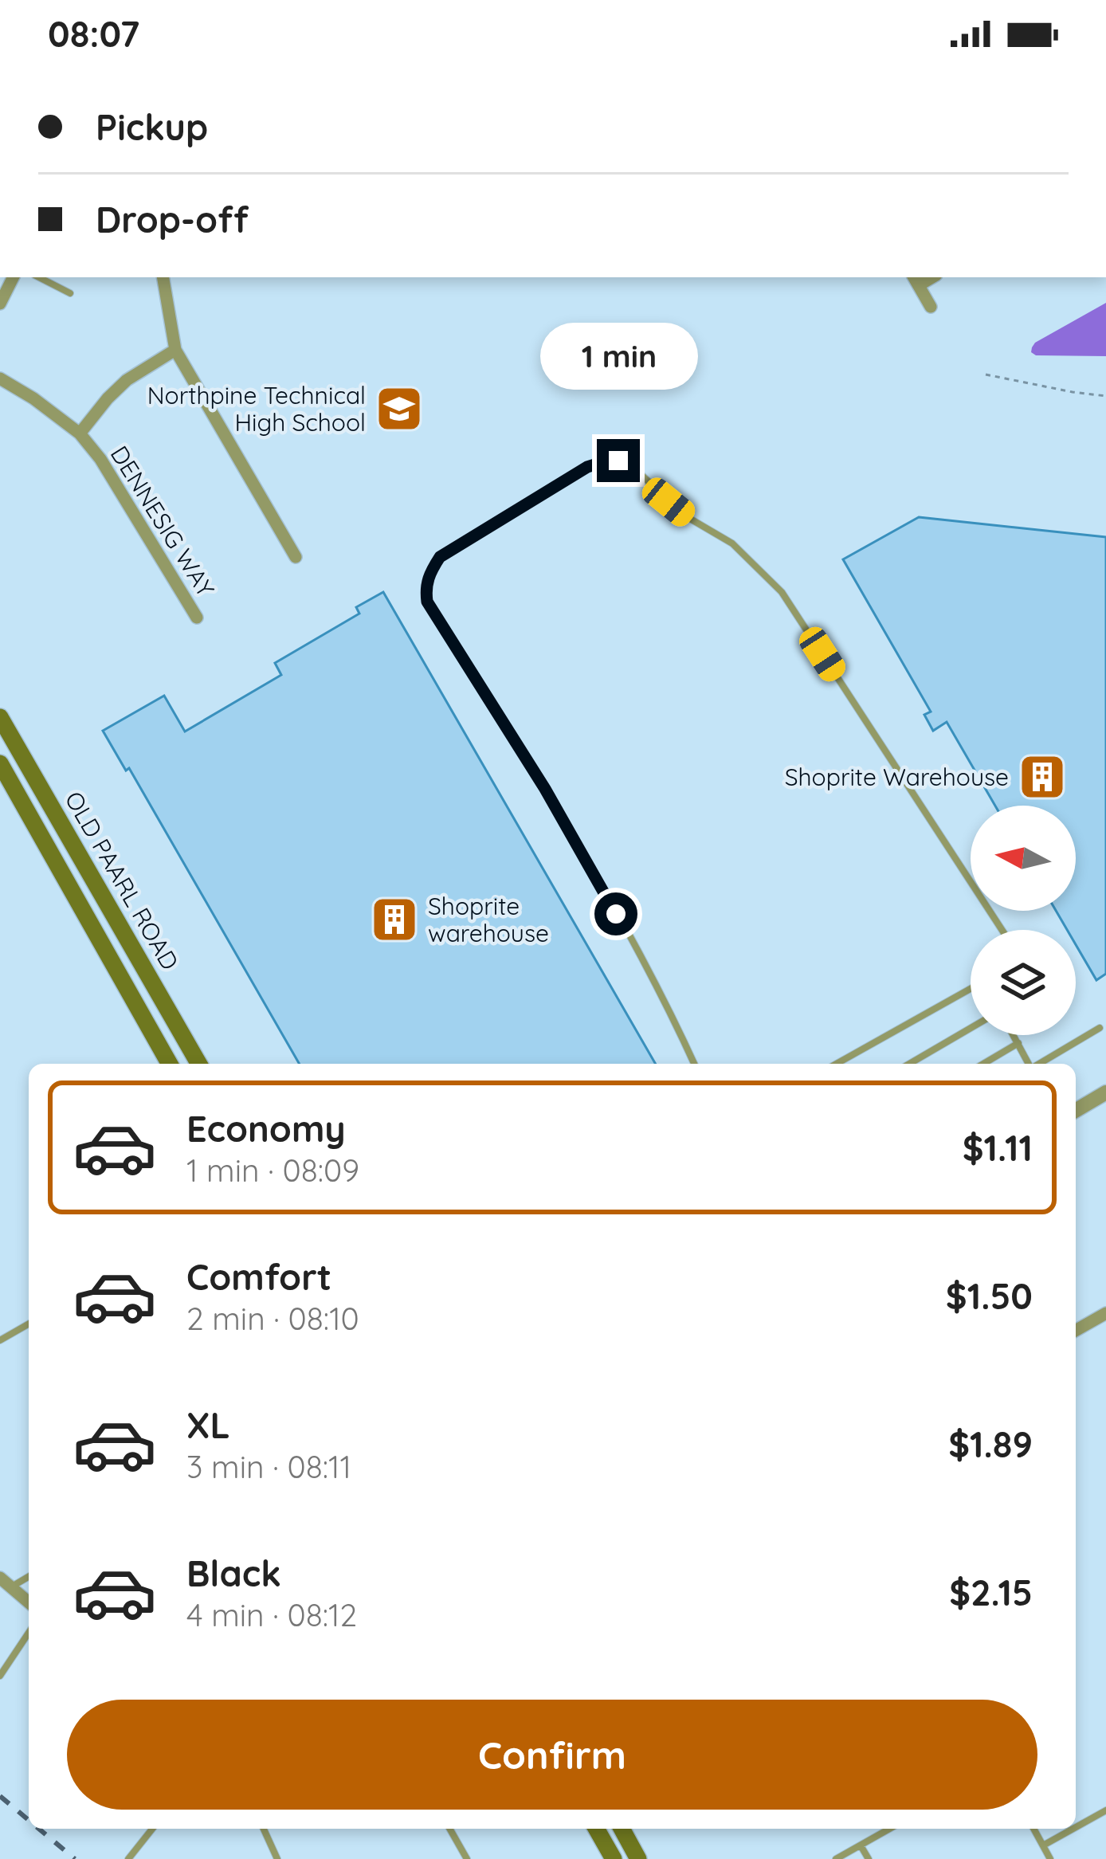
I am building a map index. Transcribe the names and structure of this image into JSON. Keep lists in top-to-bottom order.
{
  "streets": {
    "main road": ["OLD PAARL ROAD"],
    "street": ["DENNESIG WAY"]
  },
  "places": {
    "school or university": ["Northpine Technical High School"],
    "building": ["Shoprite Warehouse", "Shoprite warehouse"]
  },
  "north": "left",
  "page": {
    "status": "08:07",
    "banner": ["Pickup", "Drop-off"],
    "bubble": "1 min",
    "list": [
      {
        "name": "Economy",
        "note": "1 min · 08:09",
        "value": "$1.11"
      },
      {
        "name": "Comfort",
        "note": "2 min · 08:10",
        "value": "$1.50"
      },
      {
        "name": "XL",
        "note": "3 min · 08:11",
        "value": "$1.89"
      },
      {
        "name": "Black",
        "note": "4 min · 08:12",
        "value": "$2.15"
      }
    ],
    "buttons": "Confirm"
  }
}
